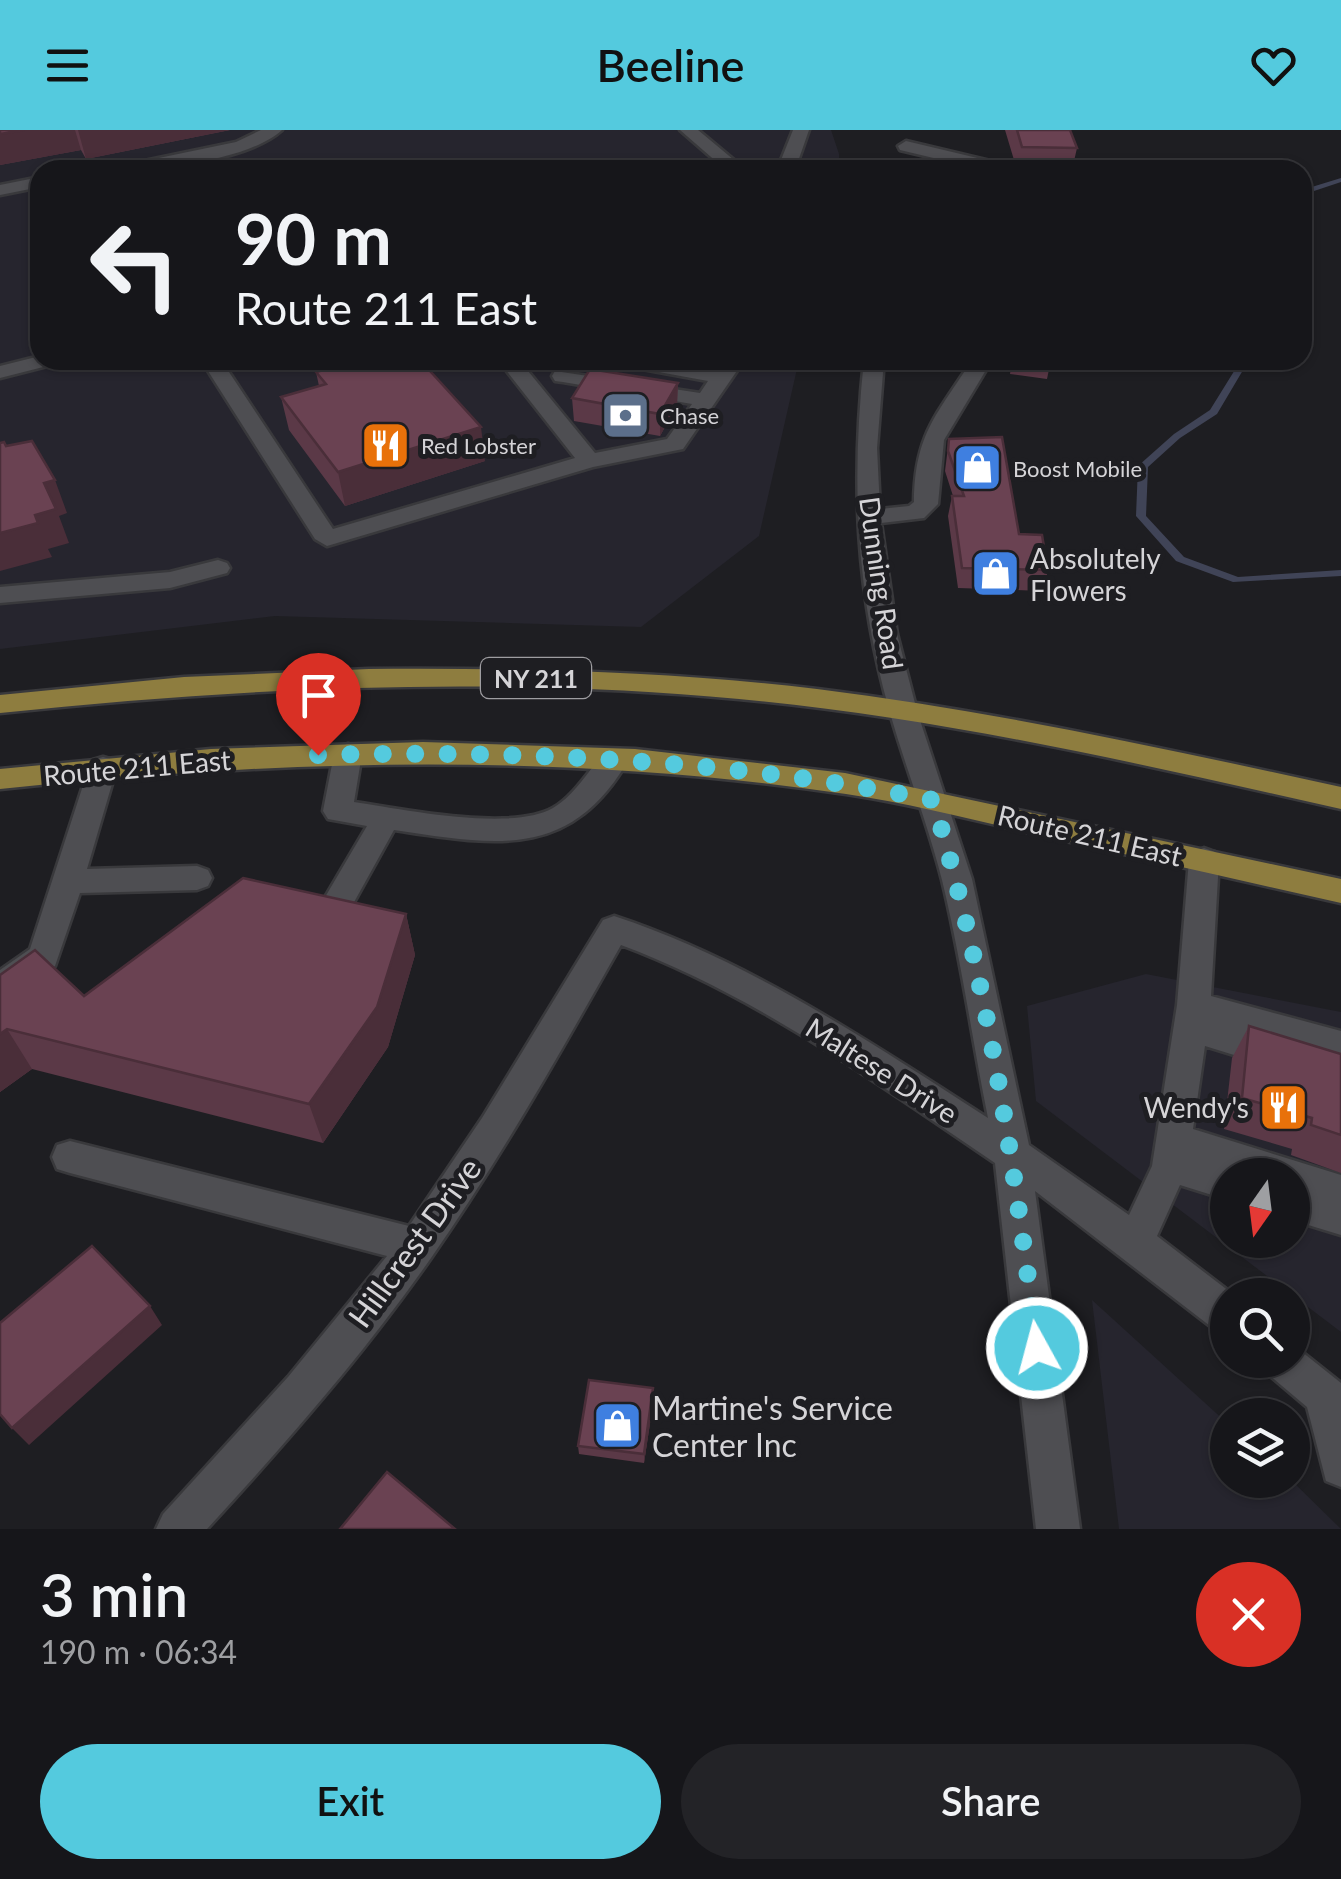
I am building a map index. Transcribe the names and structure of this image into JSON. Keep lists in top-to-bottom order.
{
  "streets": {
    "main road": ["NY 211", "Route 211 East"],
    "street": ["Dunning Road", "Maltese Drive", "Hillcrest Drive"]
  },
  "crossings": [
    ["Dunning Road", "NY 211"],
    ["Dunning Road", "Route 211 East"],
    ["Dunning Road", "Maltese Drive"],
    ["Maltese Drive", "Hillcrest Drive"]
  ],
  "places": {
    "bank": ["Chase"],
    "restaurant": ["Red Lobster", "Wendy's"],
    "shop": ["Boost Mobile", "Absolutely Flowers", "Martine's Service Center Inc"]
  },
  "north": "bottom",
  "page": {
    "header": "Beeline",
    "turn": ["90 m", "Route 211 East"],
    "heading": ["3 min", "190 m · 06:34"],
    "buttons": ["Exit", "Share"]
  }
}
